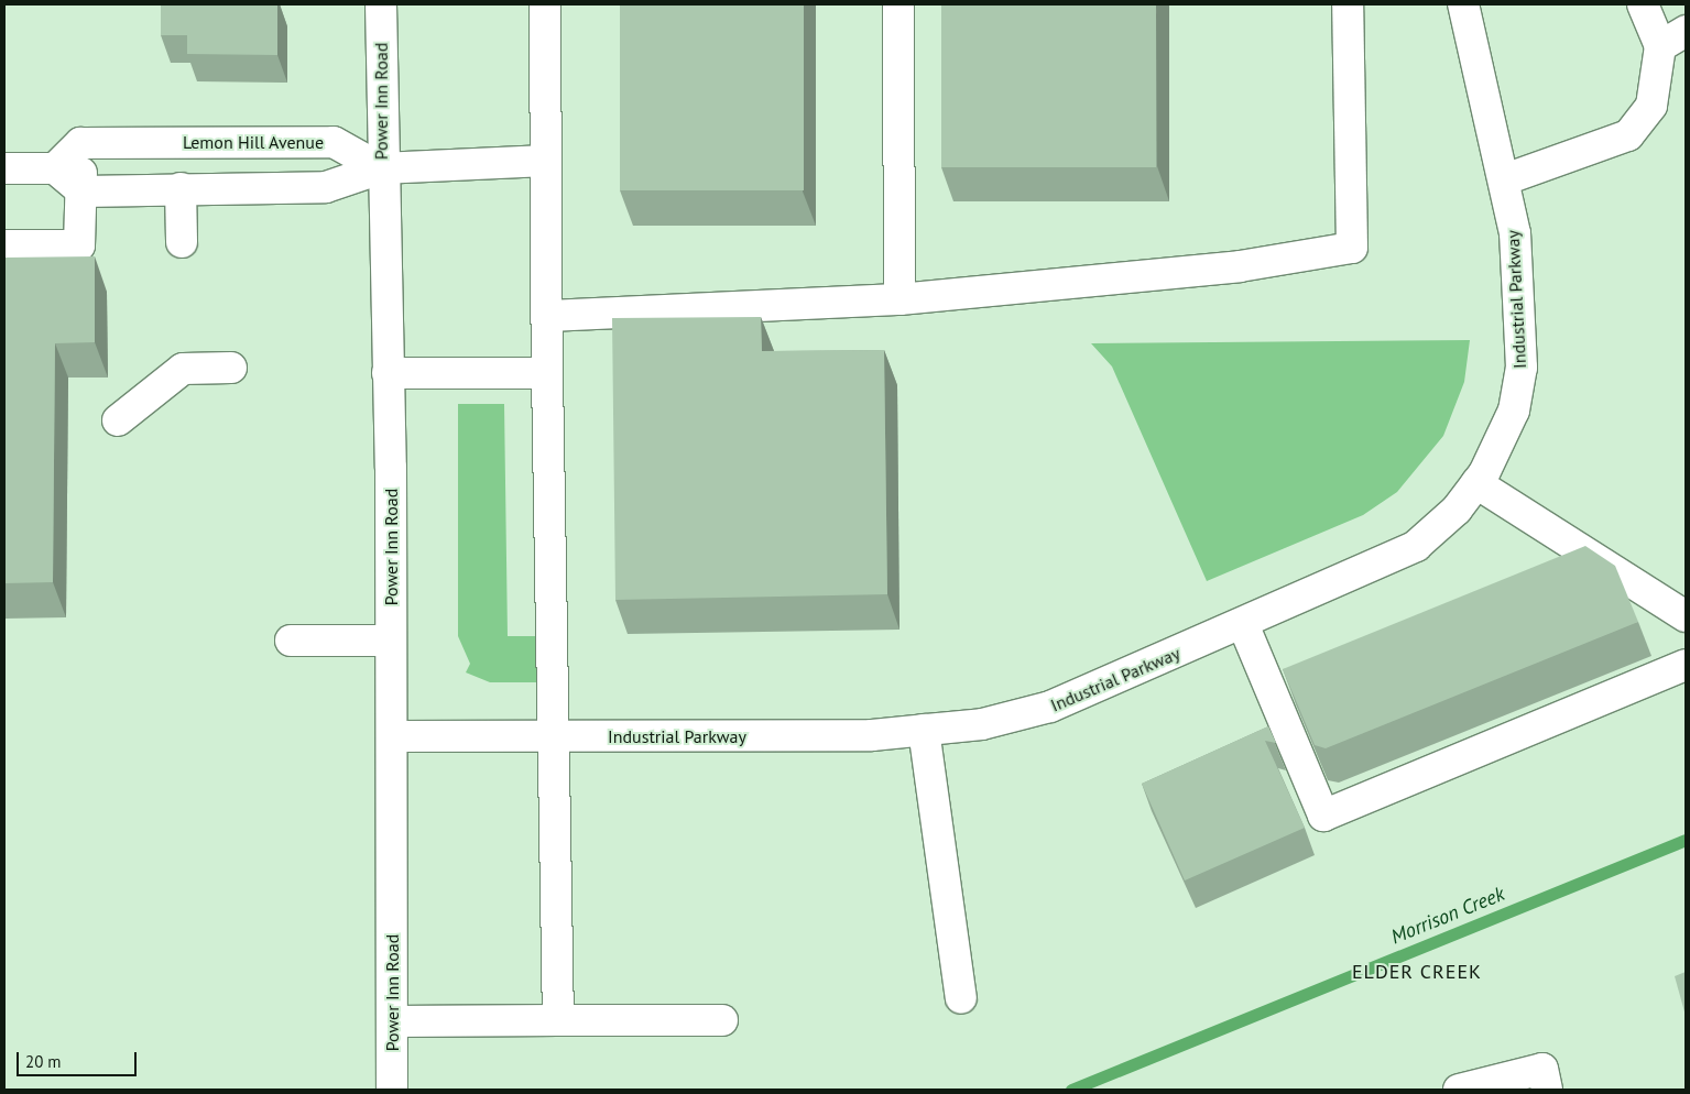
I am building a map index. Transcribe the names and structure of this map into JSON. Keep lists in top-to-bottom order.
{
  "streets": {
    "street": ["Power Inn Road", "Lemon Hill Avenue", "Industrial Parkway"]
  },
  "crossings": [
    ["Power Inn Road", "Lemon Hill Avenue"],
    ["Power Inn Road", "Industrial Parkway"]
  ],
  "districts": ["ELDER CREEK"],
  "water": ["Morrison Creek"],
  "scale_bar": "20 m"
}
